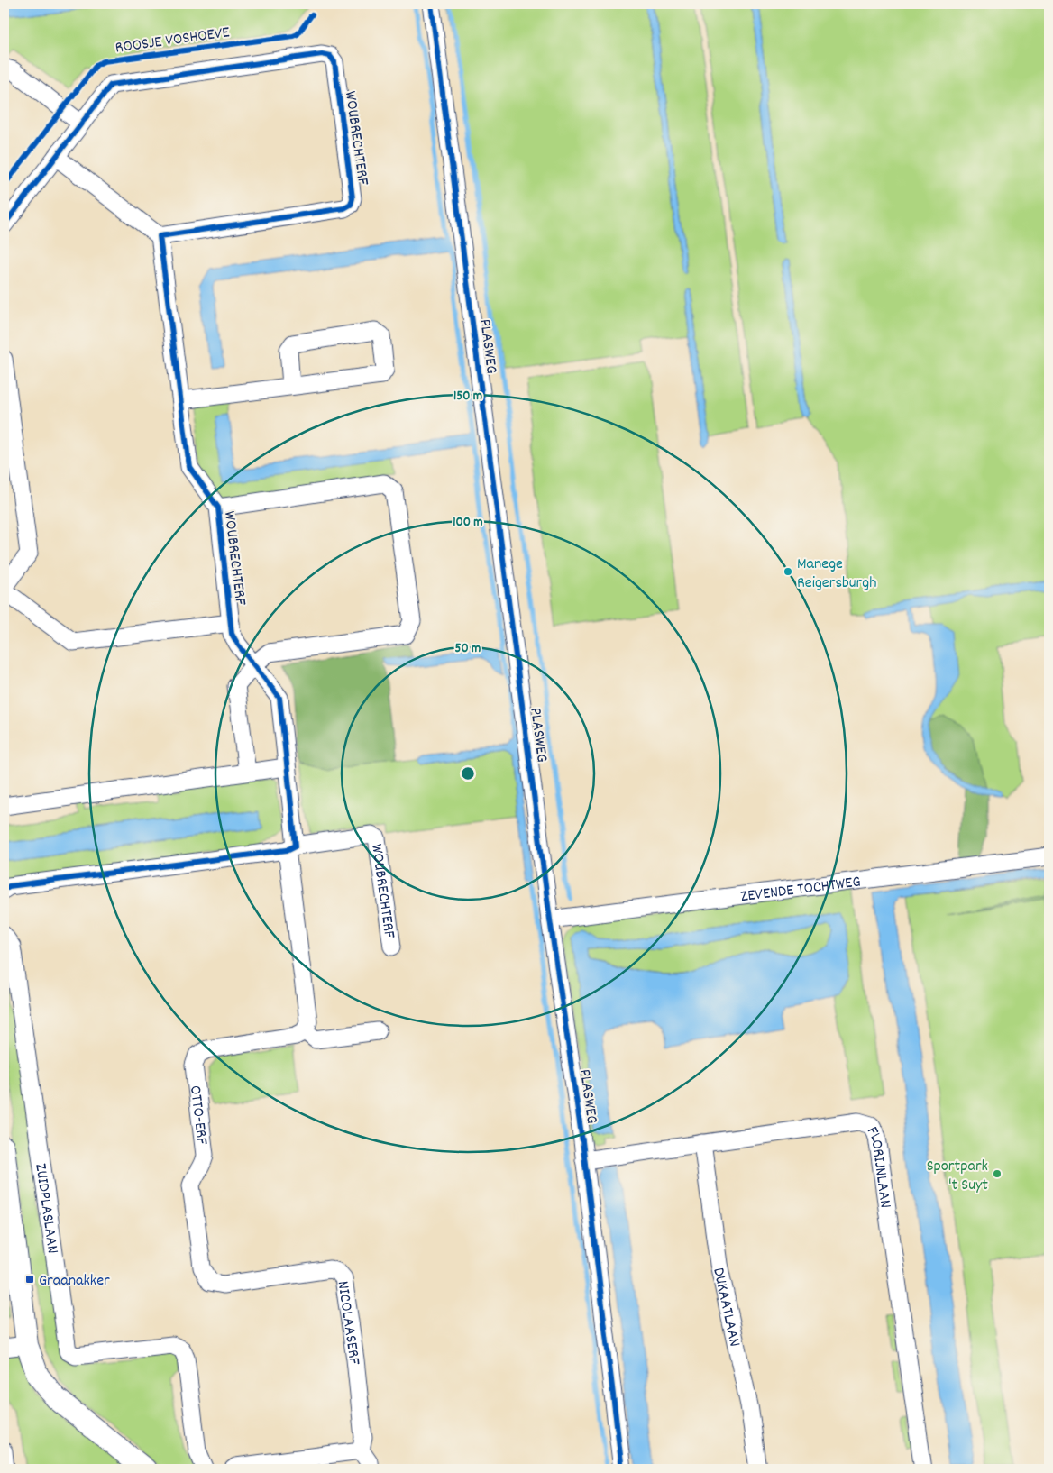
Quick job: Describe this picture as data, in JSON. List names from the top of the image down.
{
  "streets": {
    "street": [
      "WOUBRECHTERF",
      "PLASWEG",
      "ZEVENDE TOCHTWEG",
      "OTTO-ERF",
      "FLORIJNLAAN",
      "ZUIDPLASLAAN",
      "DUKAATLAAN",
      "NICOLAASERF"
    ],
    "cycle path": ["ROOSJE VOSHOEVE"]
  },
  "crossings": [
    ["PLASWEG", "ZEVENDE TOCHTWEG"],
    ["PLASWEG", "FLORIJNLAAN"],
    ["OTTO-ERF", "NICOLAASERF"],
    ["FLORIJNLAAN", "DUKAATLAAN"]
  ],
  "places": {
    "other": ["Manege Reigersburgh", "Sportpark 't Suyt"],
    "transit": ["Graanakker"]
  },
  "rings": ["150 m", "100 m", "50 m"]
}
